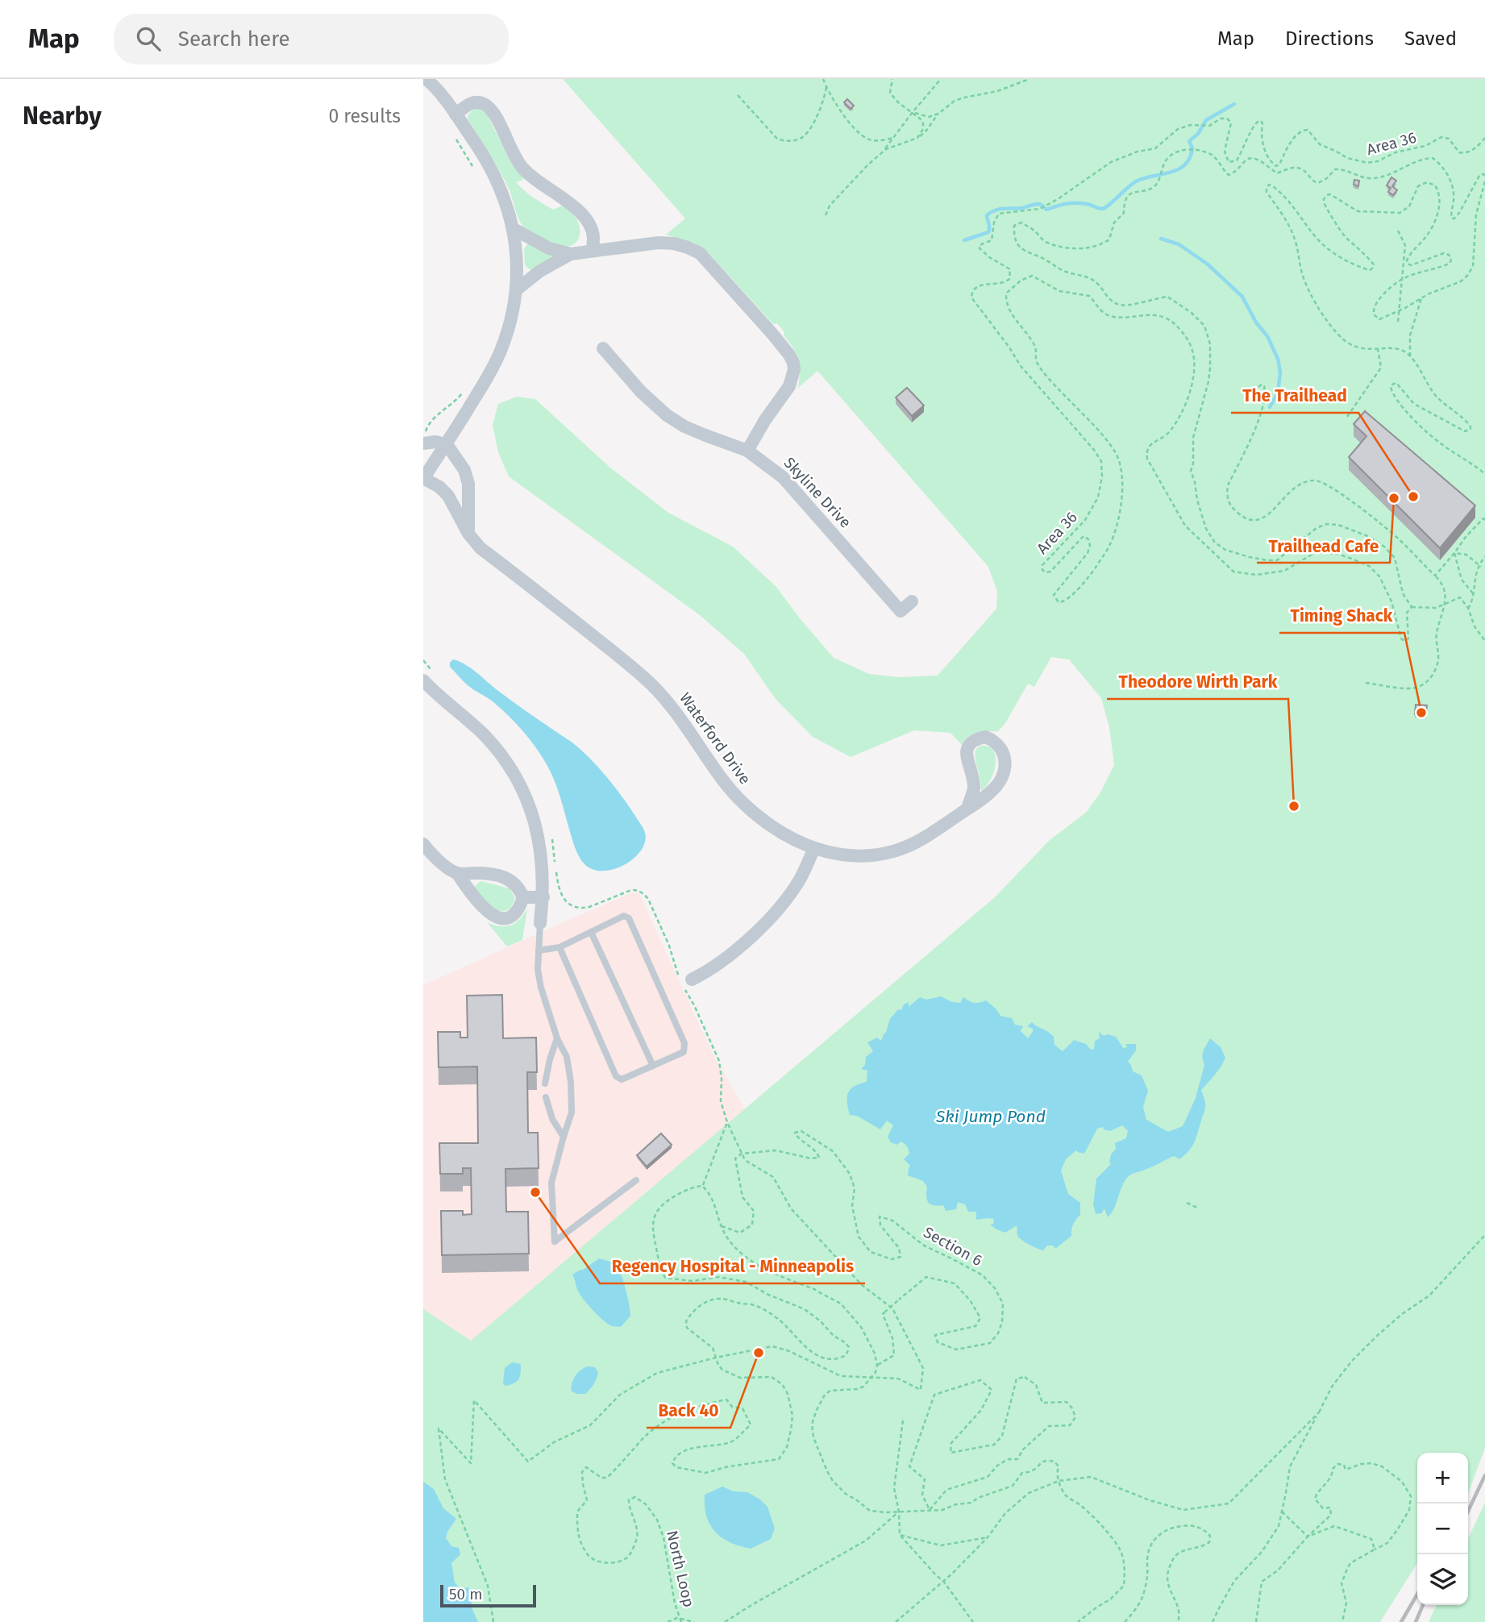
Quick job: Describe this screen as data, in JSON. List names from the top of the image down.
{
  "streets": {
    "street": ["Skyline Drive", "Waterford Drive"],
    "path": ["Area 36", "Section 6", "North Loop"]
  },
  "water": ["Ski Jump Pond"],
  "places": [
    "The Trailhead",
    "Trailhead Cafe",
    "Timing Shack",
    "Theodore Wirth Park",
    "Regency Hospital - Minneapolis",
    "Back 40"
  ],
  "scale_bar": "50 m",
  "page": {
    "header": "Map",
    "search": "Search here",
    "nav": ["Map", "Directions", "Saved"],
    "heading": ["Nearby", "0 results"],
    "map_buttons": ["+", "−"],
    "scale": "50 m"
  }
}
